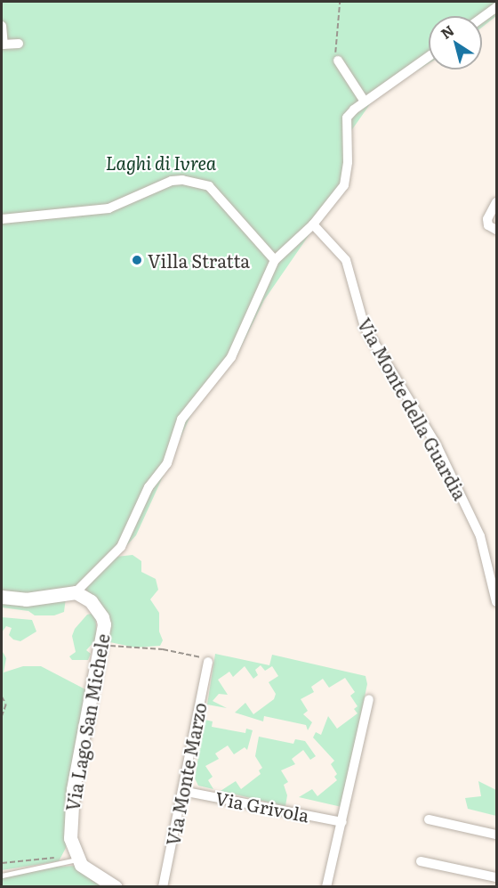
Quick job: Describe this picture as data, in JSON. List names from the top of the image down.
{
  "streets": {
    "main road": ["Via Lago San Michele"],
    "street": ["Via Monte della Guardia", "Via Monte Marzo", "Via Grivola"]
  },
  "crossings": [
    ["Via Monte Marzo", "Via Grivola"]
  ],
  "parks": ["Laghi di Ivrea"],
  "places": ["Villa Stratta"],
  "north": "top left"
}
